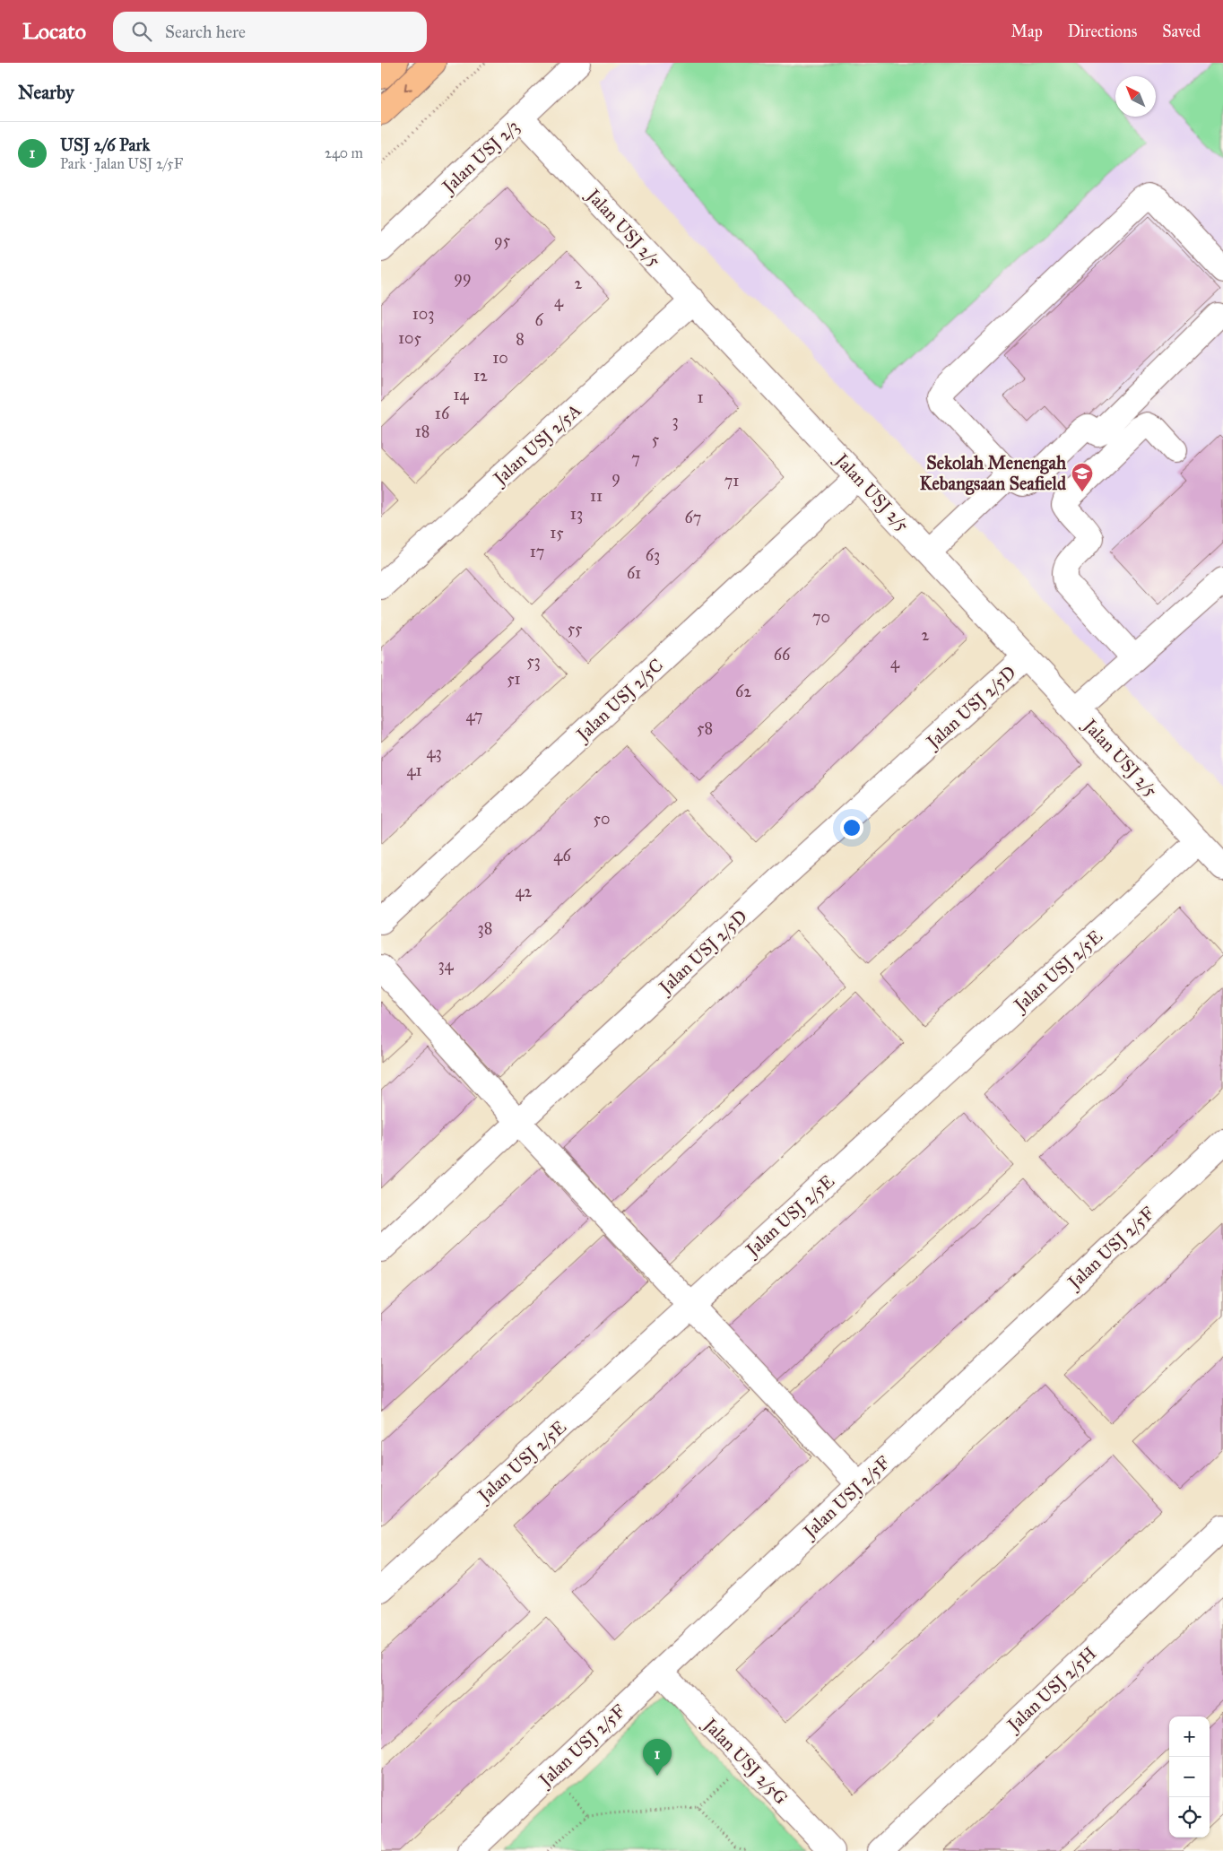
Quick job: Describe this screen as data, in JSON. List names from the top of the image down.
{
  "streets": {
    "street": [
      "Jalan USJ 2/3",
      "Jalan USJ 2/5",
      "Jalan USJ 2/5A",
      "Jalan USJ 2/5C",
      "Jalan USJ 2/5D",
      "Jalan USJ 2/5E",
      "Jalan USJ 2/5F",
      "Jalan USJ 2/5H",
      "Jalan USJ 2/5G"
    ]
  },
  "crossings": [
    ["Jalan USJ 2/3", "Jalan USJ 2/5"],
    ["Jalan USJ 2/5", "Jalan USJ 2/5A"],
    ["Jalan USJ 2/5", "Jalan USJ 2/5C"],
    ["Jalan USJ 2/5", "Jalan USJ 2/5D"],
    ["Jalan USJ 2/5", "Jalan USJ 2/5E"],
    ["Jalan USJ 2/5F", "Jalan USJ 2/5G"]
  ],
  "places": {
    "school or university": ["Sekolah Menengah Kebangsaan Seafield"]
  },
  "house_numbers": [
    "95",
    "99",
    "2",
    "4",
    "103",
    "6",
    "105",
    "8",
    "10",
    "12",
    "14",
    "1",
    "16",
    "3",
    "18",
    "5",
    "7",
    "9",
    "71",
    "11",
    "13",
    "67",
    "15",
    "17",
    "63",
    "61",
    "70",
    "55",
    "2",
    "66",
    "53",
    "4",
    "51",
    "62",
    "47",
    "58",
    "43",
    "41",
    "50",
    "46",
    "42",
    "38",
    "34"
  ],
  "north": "top left",
  "page": {
    "header": "Locato",
    "search": "Search here",
    "nav": ["Map", "Directions", "Saved"],
    "heading": "Nearby",
    "list": [
      {
        "mark": "1",
        "name": "USJ 2/6 Park",
        "note": "Park · Jalan USJ 2/5F",
        "value": "240 m"
      }
    ],
    "map_buttons": ["+", "−"],
    "pins": "1"
  }
}
